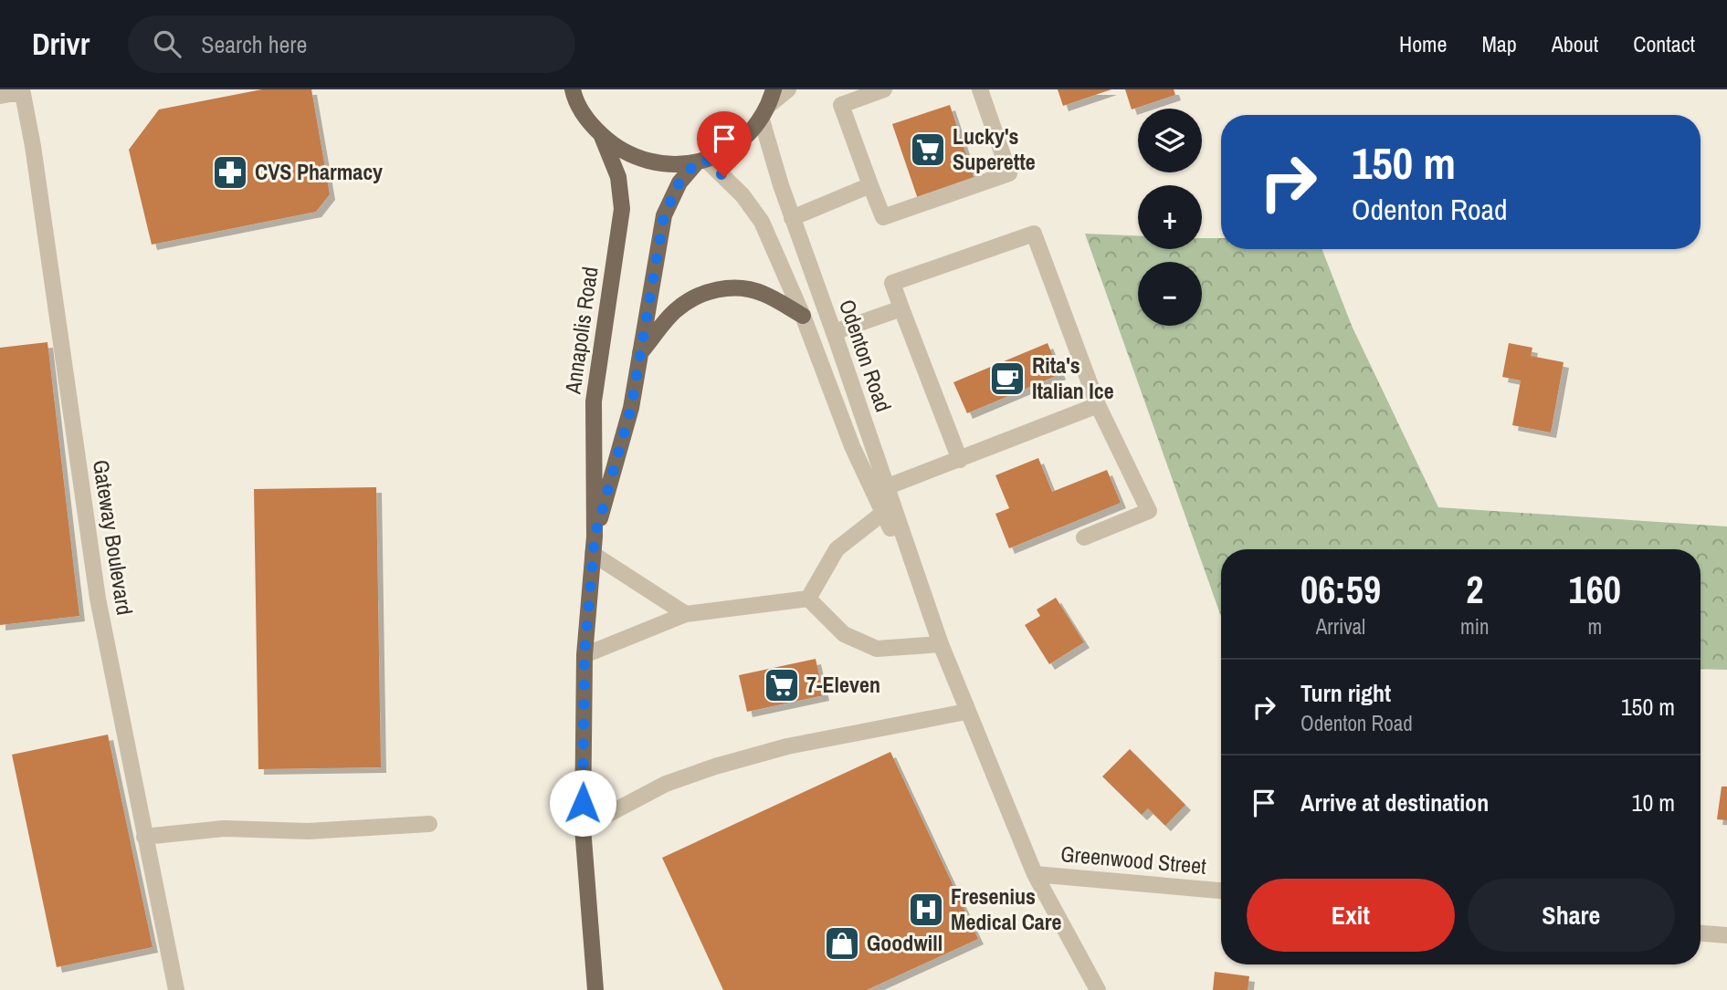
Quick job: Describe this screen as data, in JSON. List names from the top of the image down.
{
  "streets": {
    "main road": ["Annapolis Road"],
    "street": ["Odenton Road", "Gateway Boulevard", "Greenwood Street"]
  },
  "crossings": [
    ["Annapolis Road", "Odenton Road"],
    ["Odenton Road", "Greenwood Street"]
  ],
  "places": {
    "supermarket": ["Lucky's Superette", "7-Eleven"],
    "pharmacy": ["CVS Pharmacy"],
    "cafe": ["Rita's Italian Ice"],
    "hospital": ["Fresenius Medical Care"],
    "shop": ["Goodwill"]
  },
  "page": {
    "header": "Drivr",
    "search": "Search here",
    "nav": [
      "Home",
      "Map",
      "About",
      "Contact"
    ],
    "map_buttons": ["+", "−"],
    "turn": ["150 m", "Odenton Road"],
    "eta": [
      "06:59",
      "Arrival",
      "2",
      "min",
      "160",
      "m"
    ],
    "list": [
      {
        "name": "Turn right",
        "note": "Odenton Road",
        "value": "150 m"
      },
      {
        "name": "Arrive at destination",
        "value": "10 m"
      }
    ],
    "buttons": ["Exit", "Share"]
  }
}
